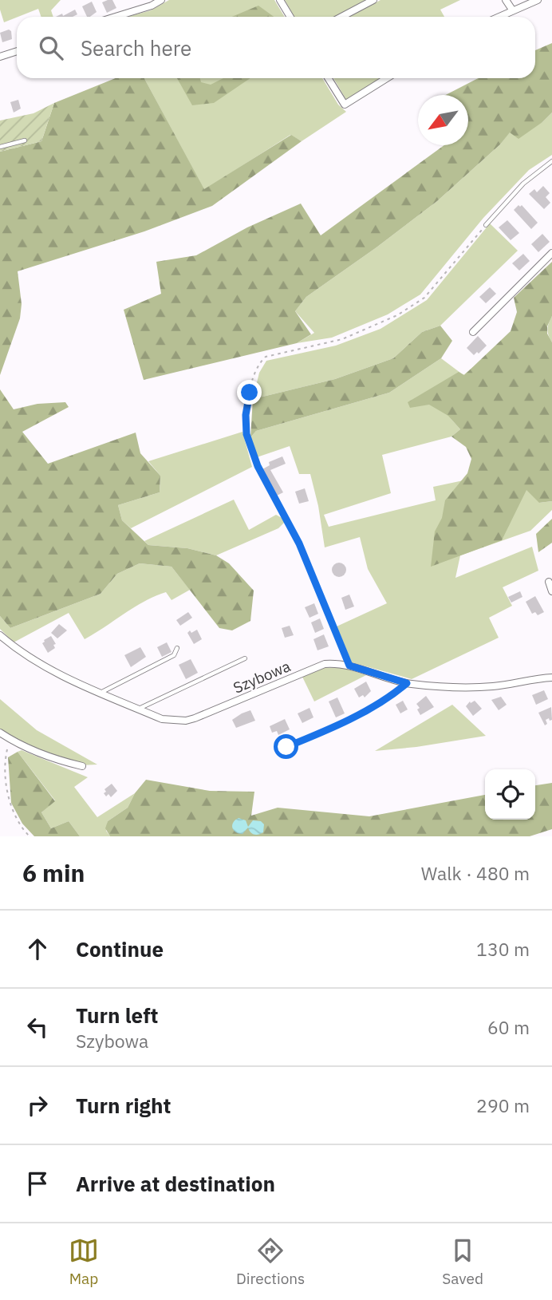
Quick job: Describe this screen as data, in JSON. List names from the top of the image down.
{
  "streets": {
    "street": ["Szybowa"]
  },
  "north": "bottom left",
  "page": {
    "search": "Search here",
    "heading": ["6 min", "Walk · 480 m"],
    "list": [
      ["Continue", "130 m"],
      ["Turn left", "Szybowa", "60 m"],
      ["Turn right", "290 m"],
      "Arrive at destination"
    ],
    "nav": ["Map", "Directions", "Saved"]
  }
}
